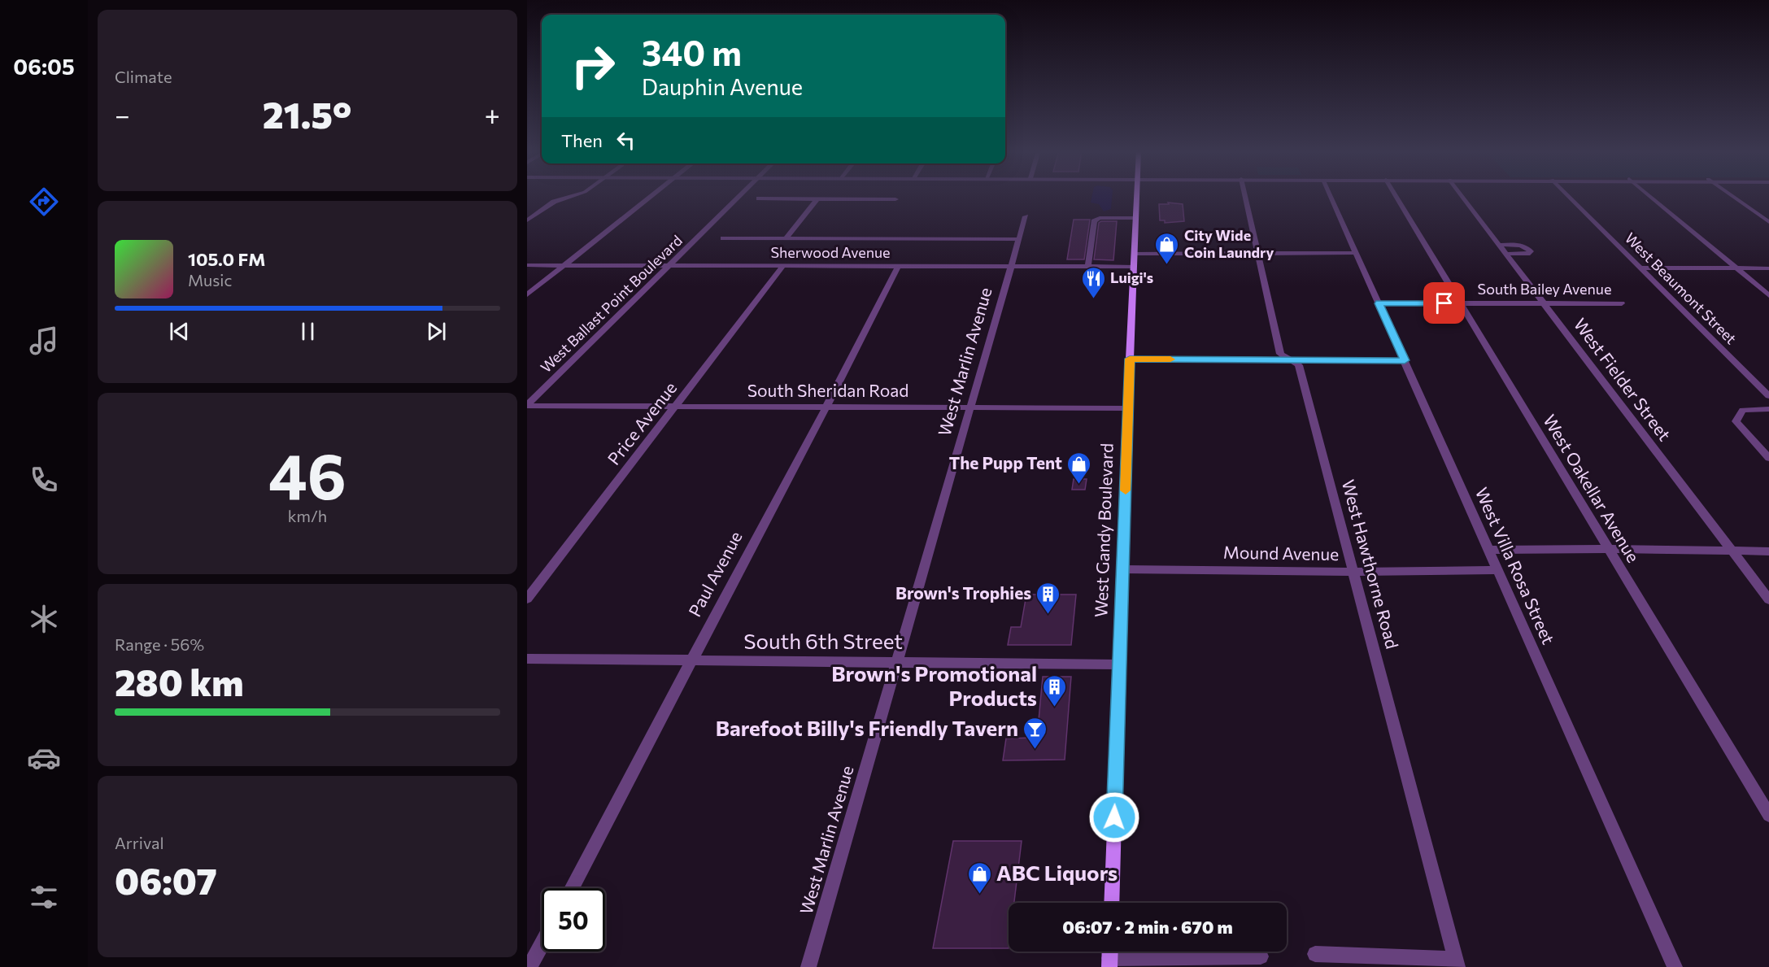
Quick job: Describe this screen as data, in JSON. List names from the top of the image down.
{
  "streets": {
    "main road": ["West Gandy Boulevard"],
    "street": [
      "Sherwood Avenue",
      "West Beaumont Street",
      "South Bailey Avenue",
      "West Ballast Point Boulevard",
      "West Marlin Avenue",
      "West Fielder Street",
      "South Sheridan Road",
      "Price Avenue",
      "West Oakellar Avenue",
      "Mound Avenue",
      "West Hawthorne Road",
      "West Villa Rosa Street",
      "Paul Avenue",
      "South 6th Street"
    ]
  },
  "crossings": [
    ["Sherwood Avenue", "West Ballast Point Boulevard"],
    ["Sherwood Avenue", "West Marlin Avenue"],
    ["Sherwood Avenue", "Price Avenue"],
    ["Sherwood Avenue", "West Gandy Boulevard"],
    ["Sherwood Avenue", "Paul Avenue"],
    ["South Bailey Avenue", "West Fielder Street"],
    ["South Bailey Avenue", "West Oakellar Avenue"],
    ["South Bailey Avenue", "West Villa Rosa Street"],
    ["West Ballast Point Boulevard", "South Sheridan Road"],
    ["West Marlin Avenue", "South Sheridan Road"],
    ["West Marlin Avenue", "South 6th Street"],
    ["South Sheridan Road", "Price Avenue"],
    ["South Sheridan Road", "West Gandy Boulevard"],
    ["South Sheridan Road", "Paul Avenue"],
    ["West Gandy Boulevard", "Mound Avenue"],
    ["West Gandy Boulevard", "South 6th Street"],
    ["Mound Avenue", "West Hawthorne Road"],
    ["Mound Avenue", "West Villa Rosa Street"],
    ["Paul Avenue", "South 6th Street"]
  ],
  "places": {
    "shop": ["City Wide Coin Laundry", "The Pupp Tent", "ABC Liquors"],
    "restaurant": ["Luigi's"],
    "building": ["Brown's Trophies", "Brown's Promotional Products"],
    "bar": ["Barefoot Billy's Friendly Tavern"]
  },
  "page": {
    "tabs": "06:05",
    "tile": [
      "Climate",
      ["46", "km/h"],
      ["Range · 56%", "280 km"],
      ["Arrival", "06:07"]
    ],
    "turn": ["340 m", "Dauphin Avenue"],
    "heat": ["−", "21.5°", "+"],
    "then": "Then",
    "song": ["105.0 FM", "Music"],
    "limit": "50",
    "trip": "06:07 · 2 min · 670 m"
  }
}
